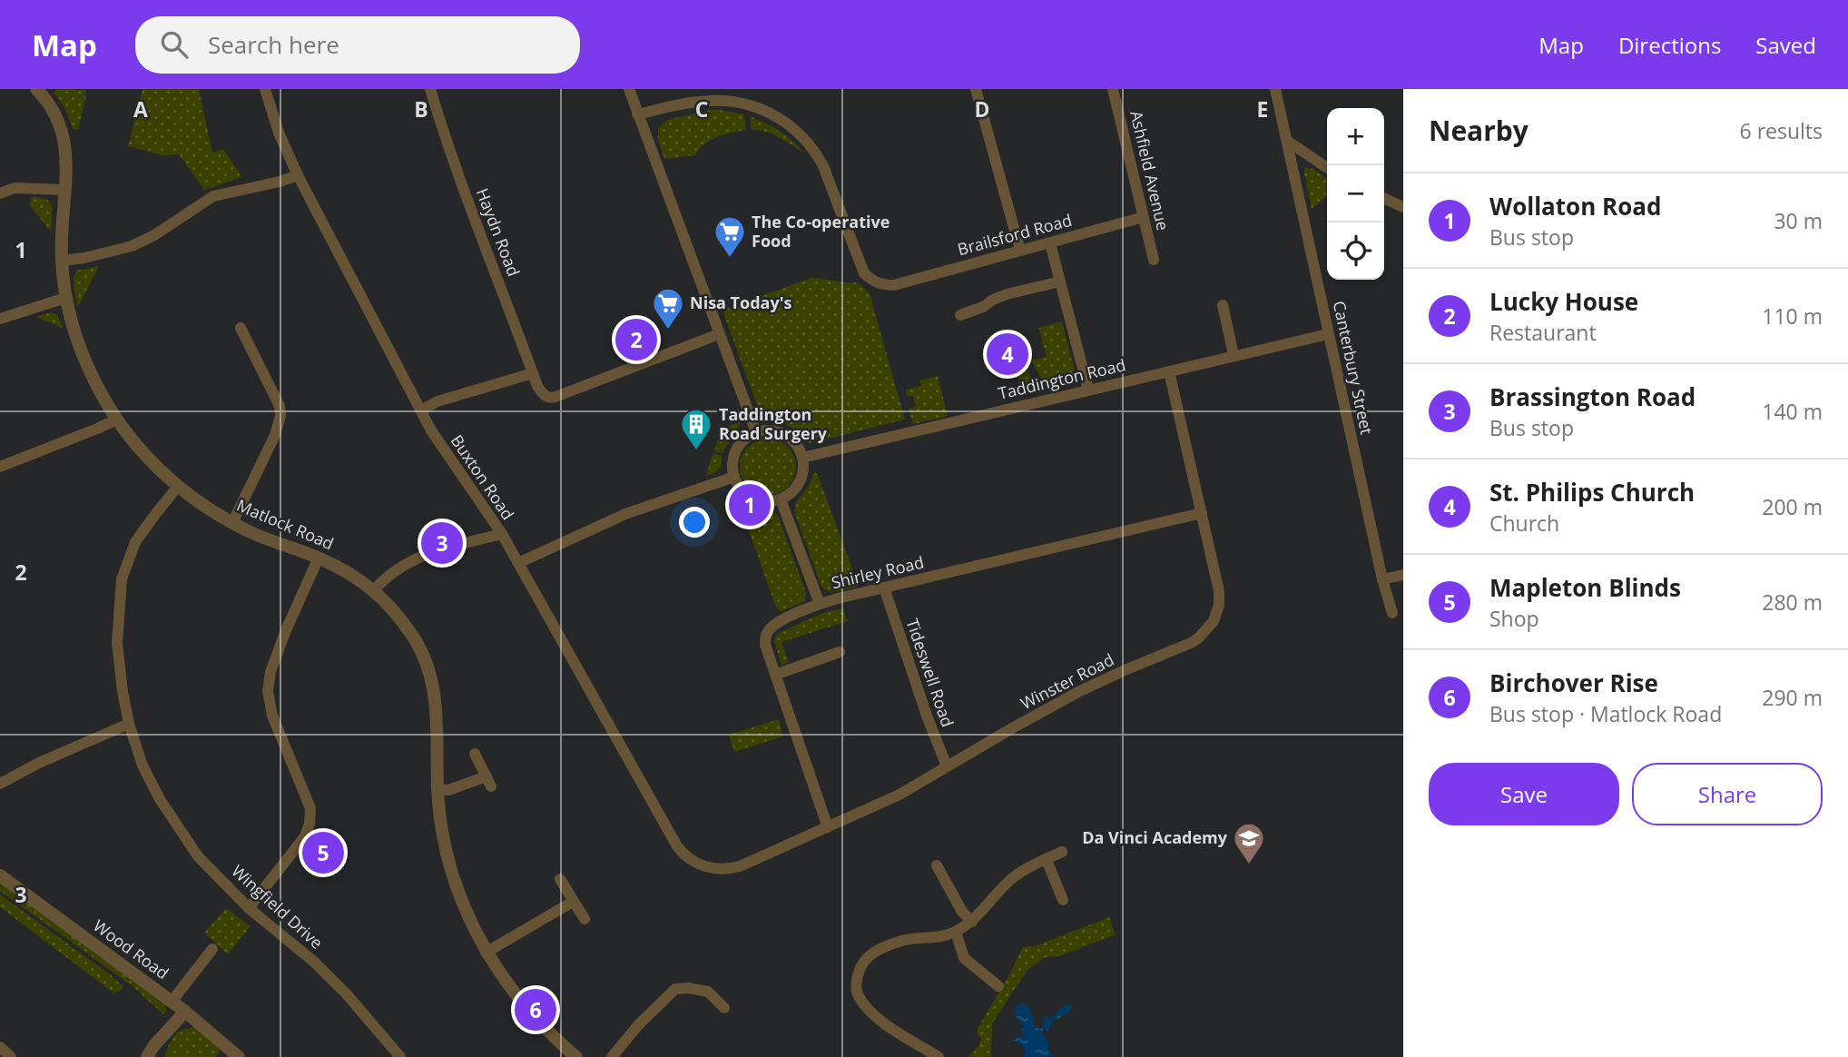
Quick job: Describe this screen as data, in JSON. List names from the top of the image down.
{
  "streets": {
    "street": [
      "Ashfield Avenue",
      "Haydn Road",
      "Brailsford Road",
      "Canterbury Street",
      "Taddington Road",
      "Buxton Road",
      "Matlock Road",
      "Shirley Road",
      "Tideswell Road",
      "Winster Road",
      "Wingfield Drive",
      "Wood Road"
    ]
  },
  "crossings": [
    ["Ashfield Avenue", "Brailsford Road"],
    ["Canterbury Street", "Taddington Road"],
    ["Taddington Road", "Winster Road"],
    ["Buxton Road", "Winster Road"],
    ["Matlock Road", "Wingfield Drive"],
    ["Shirley Road", "Tideswell Road"],
    ["Shirley Road", "Winster Road"],
    ["Tideswell Road", "Winster Road"]
  ],
  "places": {
    "supermarket": ["The Co-operative Food", "Nisa Today's"],
    "building": ["Taddington Road Surgery"],
    "school or university": ["Da Vinci Academy"]
  },
  "page": {
    "header": "Map",
    "search": "Search here",
    "nav": ["Map", "Directions", "Saved"],
    "heading": ["Nearby", "6 results"],
    "map_buttons": ["+", "−"],
    "list": [
      {
        "mark": "1",
        "name": "Wollaton Road",
        "note": "Bus stop",
        "value": "30 m"
      },
      {
        "mark": "2",
        "name": "Lucky House",
        "note": "Restaurant",
        "value": "110 m"
      },
      {
        "mark": "3",
        "name": "Brassington Road",
        "note": "Bus stop",
        "value": "140 m"
      },
      {
        "mark": "4",
        "name": "St. Philips Church",
        "note": "Church",
        "value": "200 m"
      },
      {
        "mark": "5",
        "name": "Mapleton Blinds",
        "note": "Shop",
        "value": "280 m"
      },
      {
        "mark": "6",
        "name": "Birchover Rise",
        "note": "Bus stop · Matlock Road",
        "value": "290 m"
      }
    ],
    "pins": [
      "2",
      "4",
      "1",
      "3",
      "5",
      "6"
    ],
    "buttons": ["Save", "Share"]
  },
  "grid": {
    "columns": [
      "A",
      "B",
      "C",
      "D",
      "E"
    ],
    "rows": ["1", "2", "3"]
  }
}
